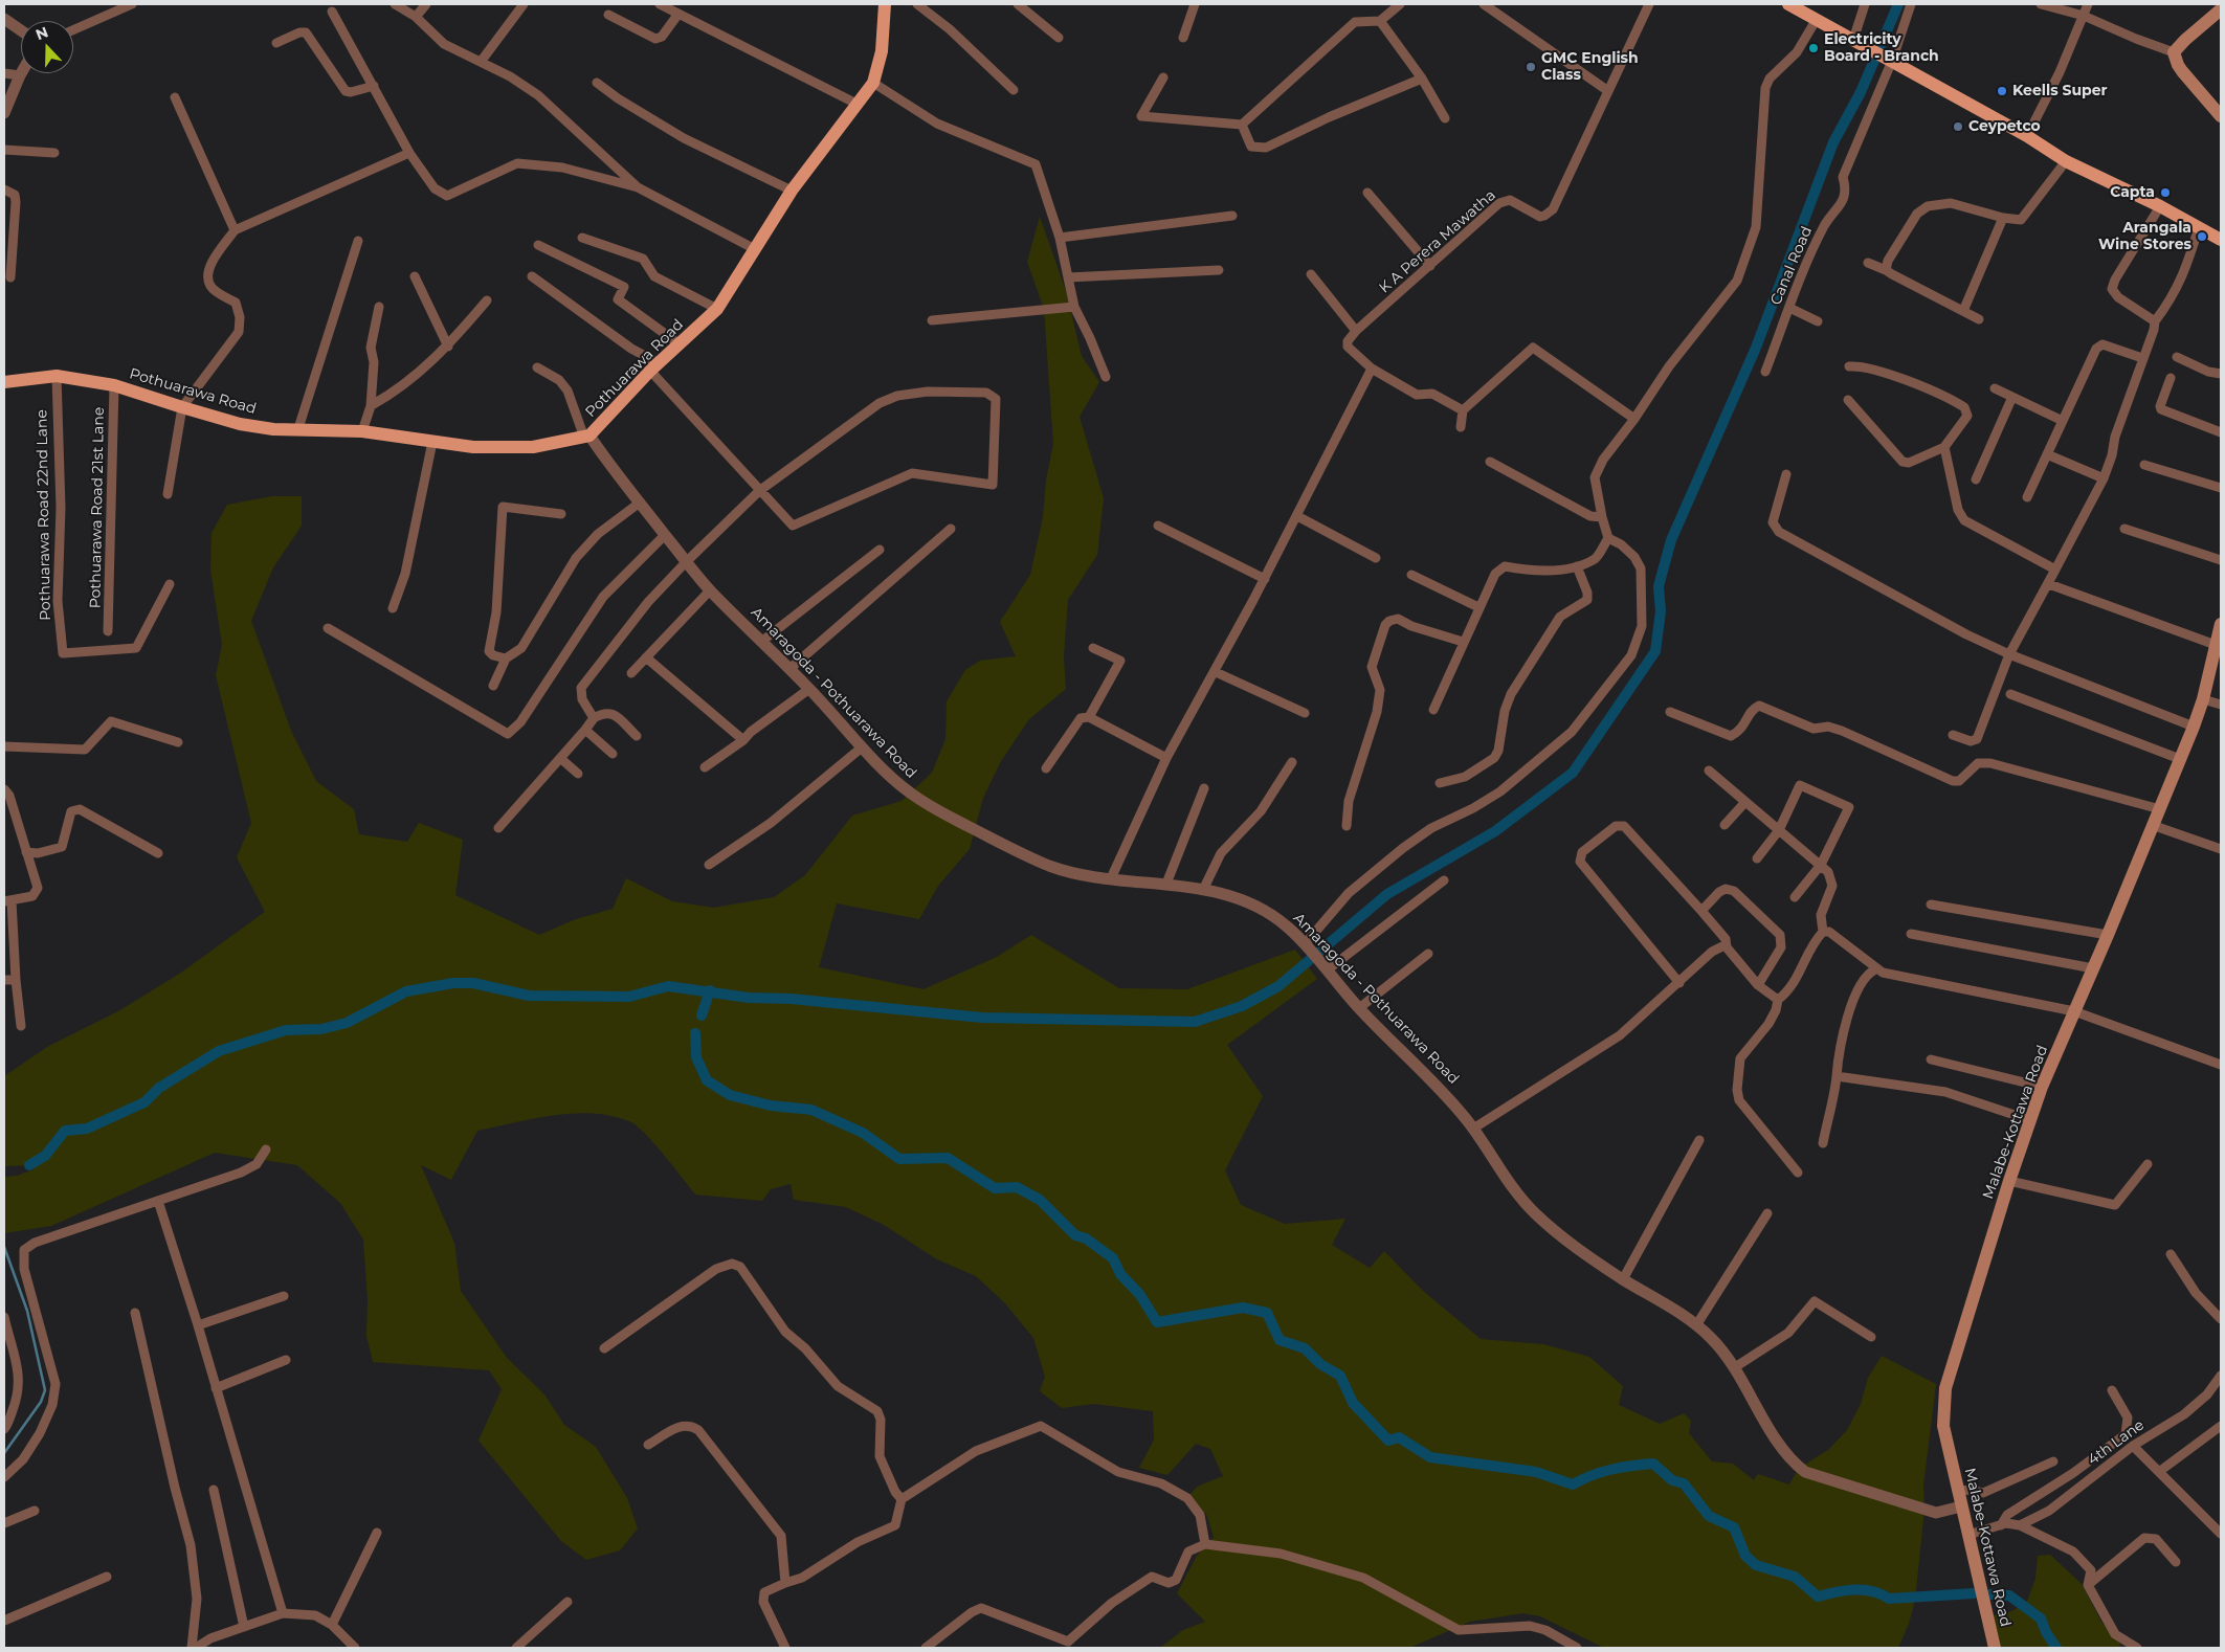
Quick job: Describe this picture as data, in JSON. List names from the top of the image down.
{
  "streets": {
    "main road": ["Pothuarawa Road", "Malabe-Kottawa Road"],
    "street": [
      "K A Perera Mawatha",
      "Canal Road",
      "Pothuarawa Road 21st Lane",
      "Pothuarawa Road 22nd Lane",
      "Amaragoda - Pothuarawa Road",
      "4th Lane"
    ]
  },
  "crossings": [
    ["Pothuarawa Road", "Pothuarawa Road 21st Lane"],
    ["Pothuarawa Road", "Pothuarawa Road 22nd Lane"],
    ["Pothuarawa Road", "Amaragoda - Pothuarawa Road"],
    ["Amaragoda - Pothuarawa Road", "Malabe-Kottawa Road"]
  ],
  "places": [
    "Electricity Board - Branch",
    "GMC English Class",
    "Keells Super",
    "Ceypetco",
    "Capta",
    "Arangala Wine Stores"
  ],
  "north": "top"
}
